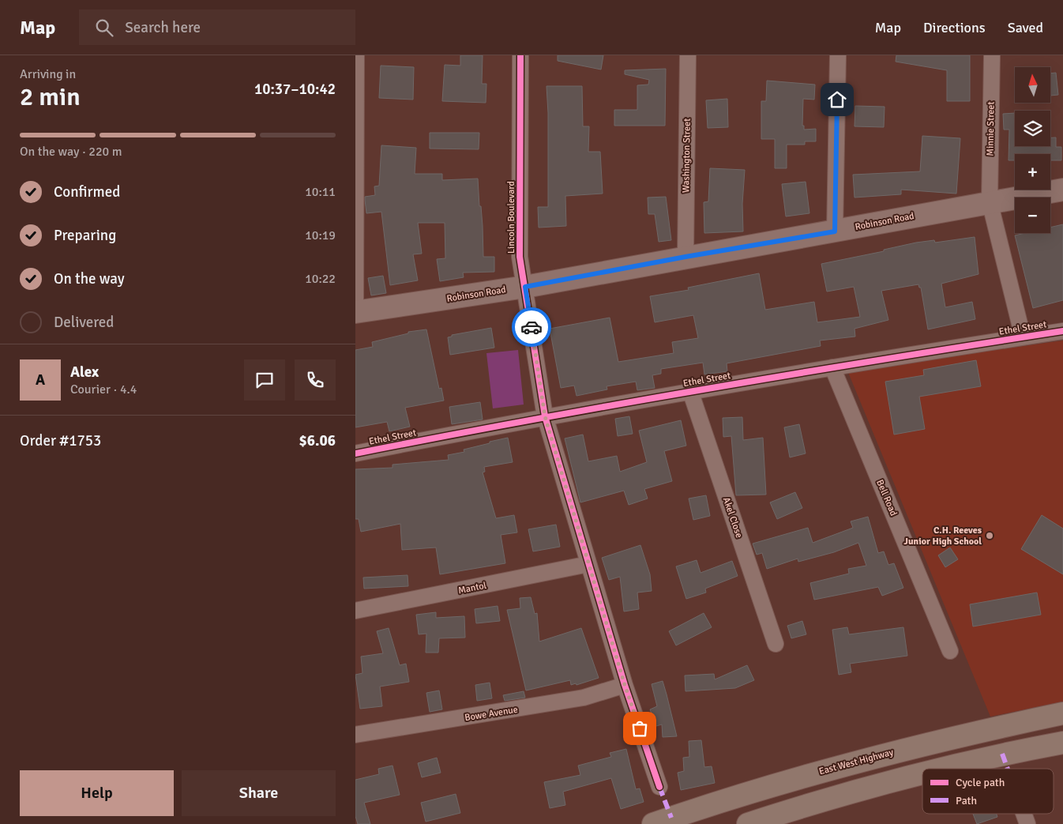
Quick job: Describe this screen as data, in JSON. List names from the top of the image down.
{
  "streets": {
    "highway": ["East West Highway"],
    "main road": ["Robinson Road"],
    "street": [
      "Minnie Street",
      "Washington Street",
      "Lincoln Boulevard",
      "Ethel Street",
      "Bell Road",
      "Akel Close",
      "Mantol",
      "Bowe Avenue"
    ]
  },
  "crossings": [
    ["Minnie Street", "Robinson Road"],
    ["Minnie Street", "Ethel Street"],
    ["Washington Street", "Robinson Road"],
    ["Lincoln Boulevard", "Robinson Road"],
    ["Lincoln Boulevard", "Ethel Street"],
    ["Lincoln Boulevard", "Mantol"],
    ["Lincoln Boulevard", "Bowe Avenue"],
    ["Ethel Street", "Bell Road"],
    ["Ethel Street", "Akel Close"]
  ],
  "places": ["C.H. Reeves Junior High School"],
  "legend": ["Cycle path", "Path"],
  "north": "top",
  "page": {
    "header": "Map",
    "search": "Search here",
    "nav": ["Map", "Directions", "Saved"],
    "heading": ["2 min", "Arriving in", "10:37–10:42"],
    "panel": [
      "Alex",
      "Courier · 4.4",
      "Order #1753",
      "$6.06"
    ],
    "map_buttons": ["+", "−"],
    "bar": "On the way · 220 m",
    "list": [
      ["Confirmed", "10:11"],
      ["Preparing", "10:19"],
      ["On the way", "10:22"],
      "Delivered"
    ],
    "round": "A",
    "buttons": ["Help", "Share"]
  }
}
